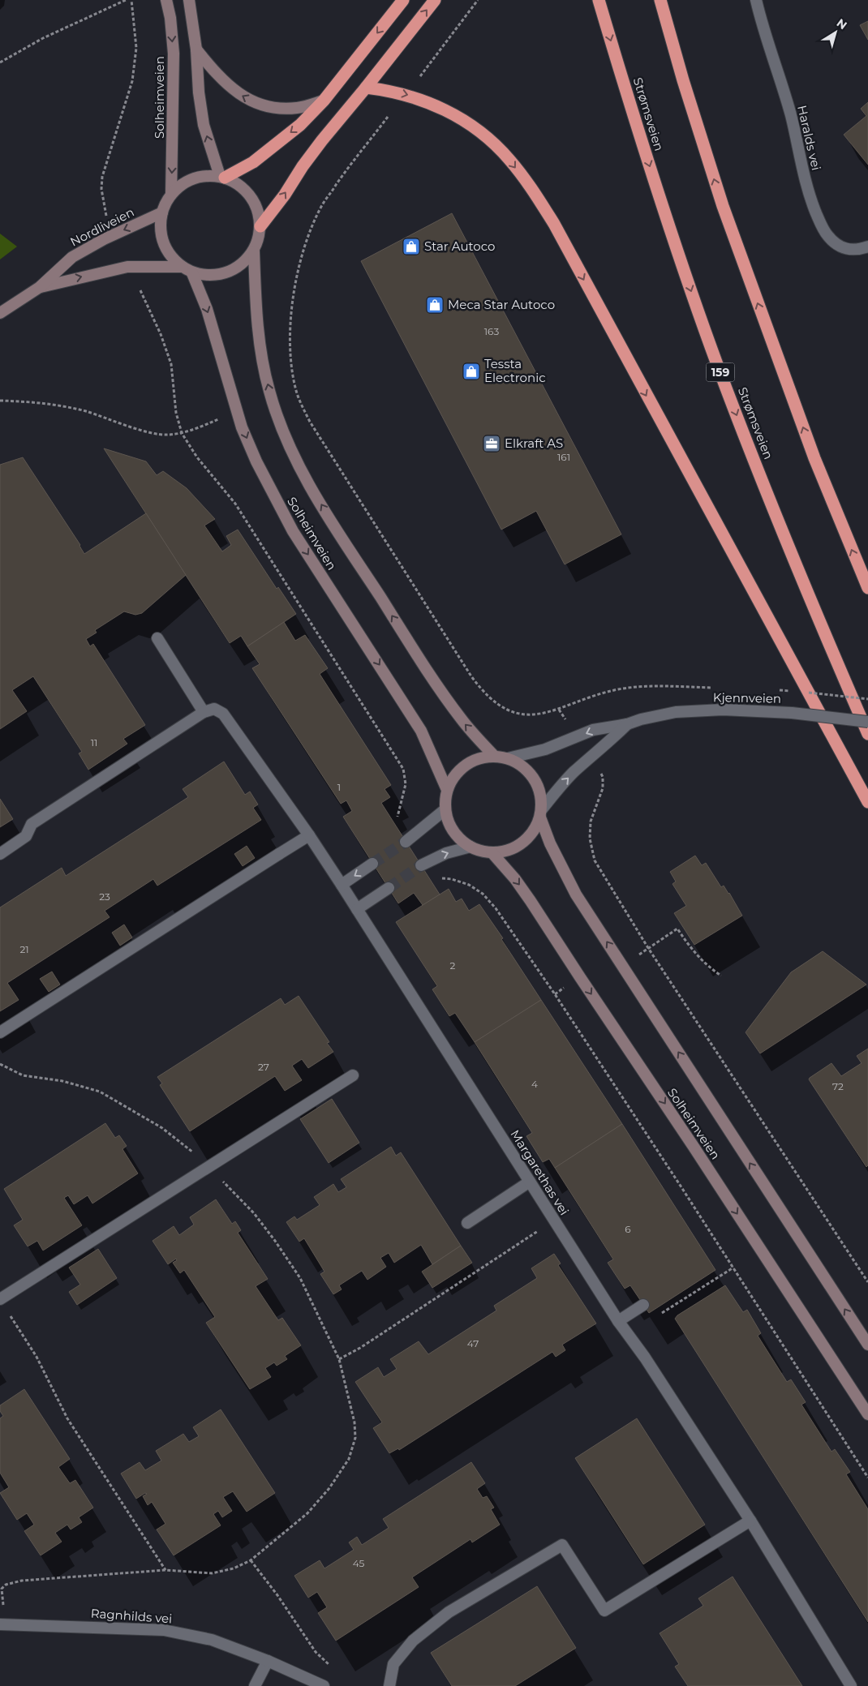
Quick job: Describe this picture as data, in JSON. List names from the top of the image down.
{
  "streets": {
    "highway": ["Strømsveien", "159"],
    "main road": ["Solheimveien", "Nordliveien"],
    "street": [
      "Haralds vei",
      "Kjennveien",
      "Margarethas vei",
      "Ragnhilds vei"
    ]
  },
  "crossings": [
    ["Solheimveien", "Nordliveien"],
    ["Solheimveien", "Kjennveien"]
  ],
  "places": {
    "shop": ["Star Autoco", "Meca Star Autoco", "Tessta Electronic"],
    "office": ["Elkraft AS"]
  },
  "house_numbers": [
    "163",
    "161",
    "11",
    "1",
    "23",
    "21",
    "2",
    "27",
    "4",
    "72",
    "6",
    "47",
    "45"
  ],
  "north": "top right"
}
